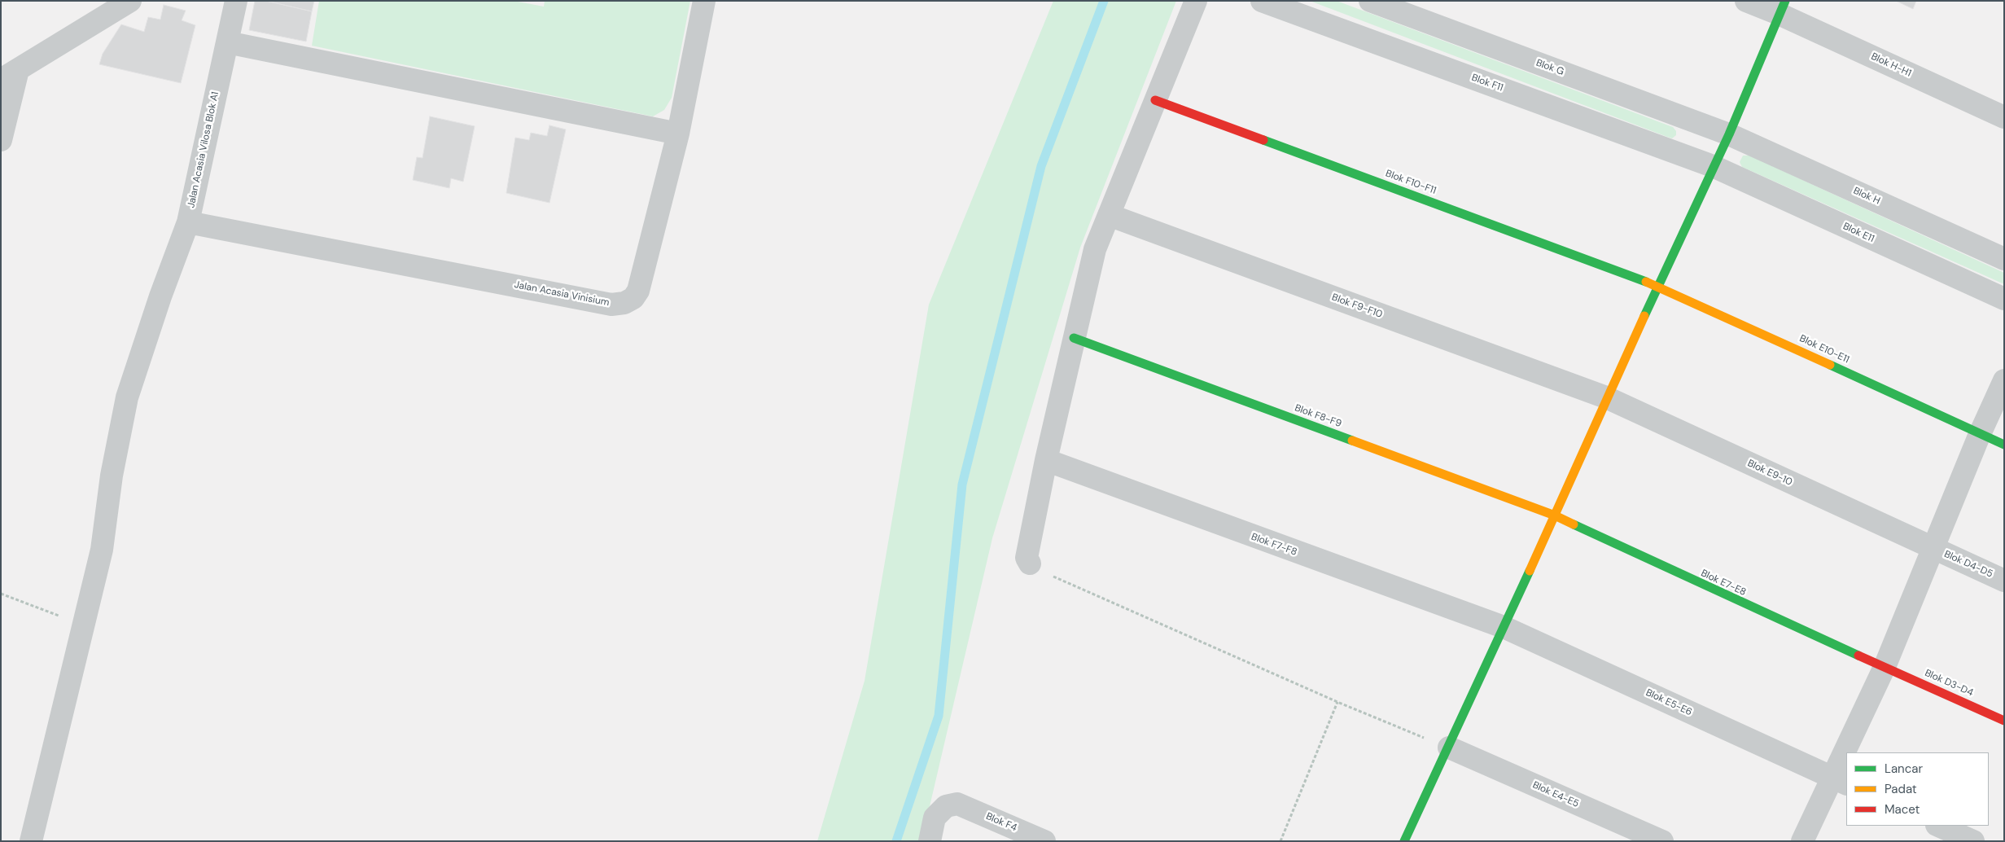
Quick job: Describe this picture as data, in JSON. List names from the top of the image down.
{
  "streets": {
    "street": [
      "Blok H-H1",
      "Blok G",
      "Blok F11",
      "Jalan Acasia Vilosa Blok A1",
      "Blok F10-F11",
      "Blok H",
      "Blok E11",
      "Jalan Acasia Vinisium",
      "Blok F9-F10",
      "Blok E10-E11",
      "Blok F8-F9",
      "Blok E9-10",
      "Blok F7-F8",
      "Blok D4-D5",
      "Blok E7-E8",
      "Blok D3-D4",
      "Blok E5-E6",
      "Blok E4-E5",
      "Blok F4"
    ]
  },
  "crossings": [
    ["Blok G", "Blok H"],
    ["Blok F11", "Blok E11"],
    ["Jalan Acasia Vilosa Blok A1", "Jalan Acasia Vinisium"],
    ["Blok F10-F11", "Blok E10-E11"],
    ["Blok F9-F10", "Blok E9-10"],
    ["Blok F8-F9", "Blok E7-E8"],
    ["Blok E9-10", "Blok D4-D5"],
    ["Blok F7-F8", "Blok E5-E6"],
    ["Blok E7-E8", "Blok D3-D4"]
  ],
  "legend": ["Lancar", "Padat", "Macet"]
}
